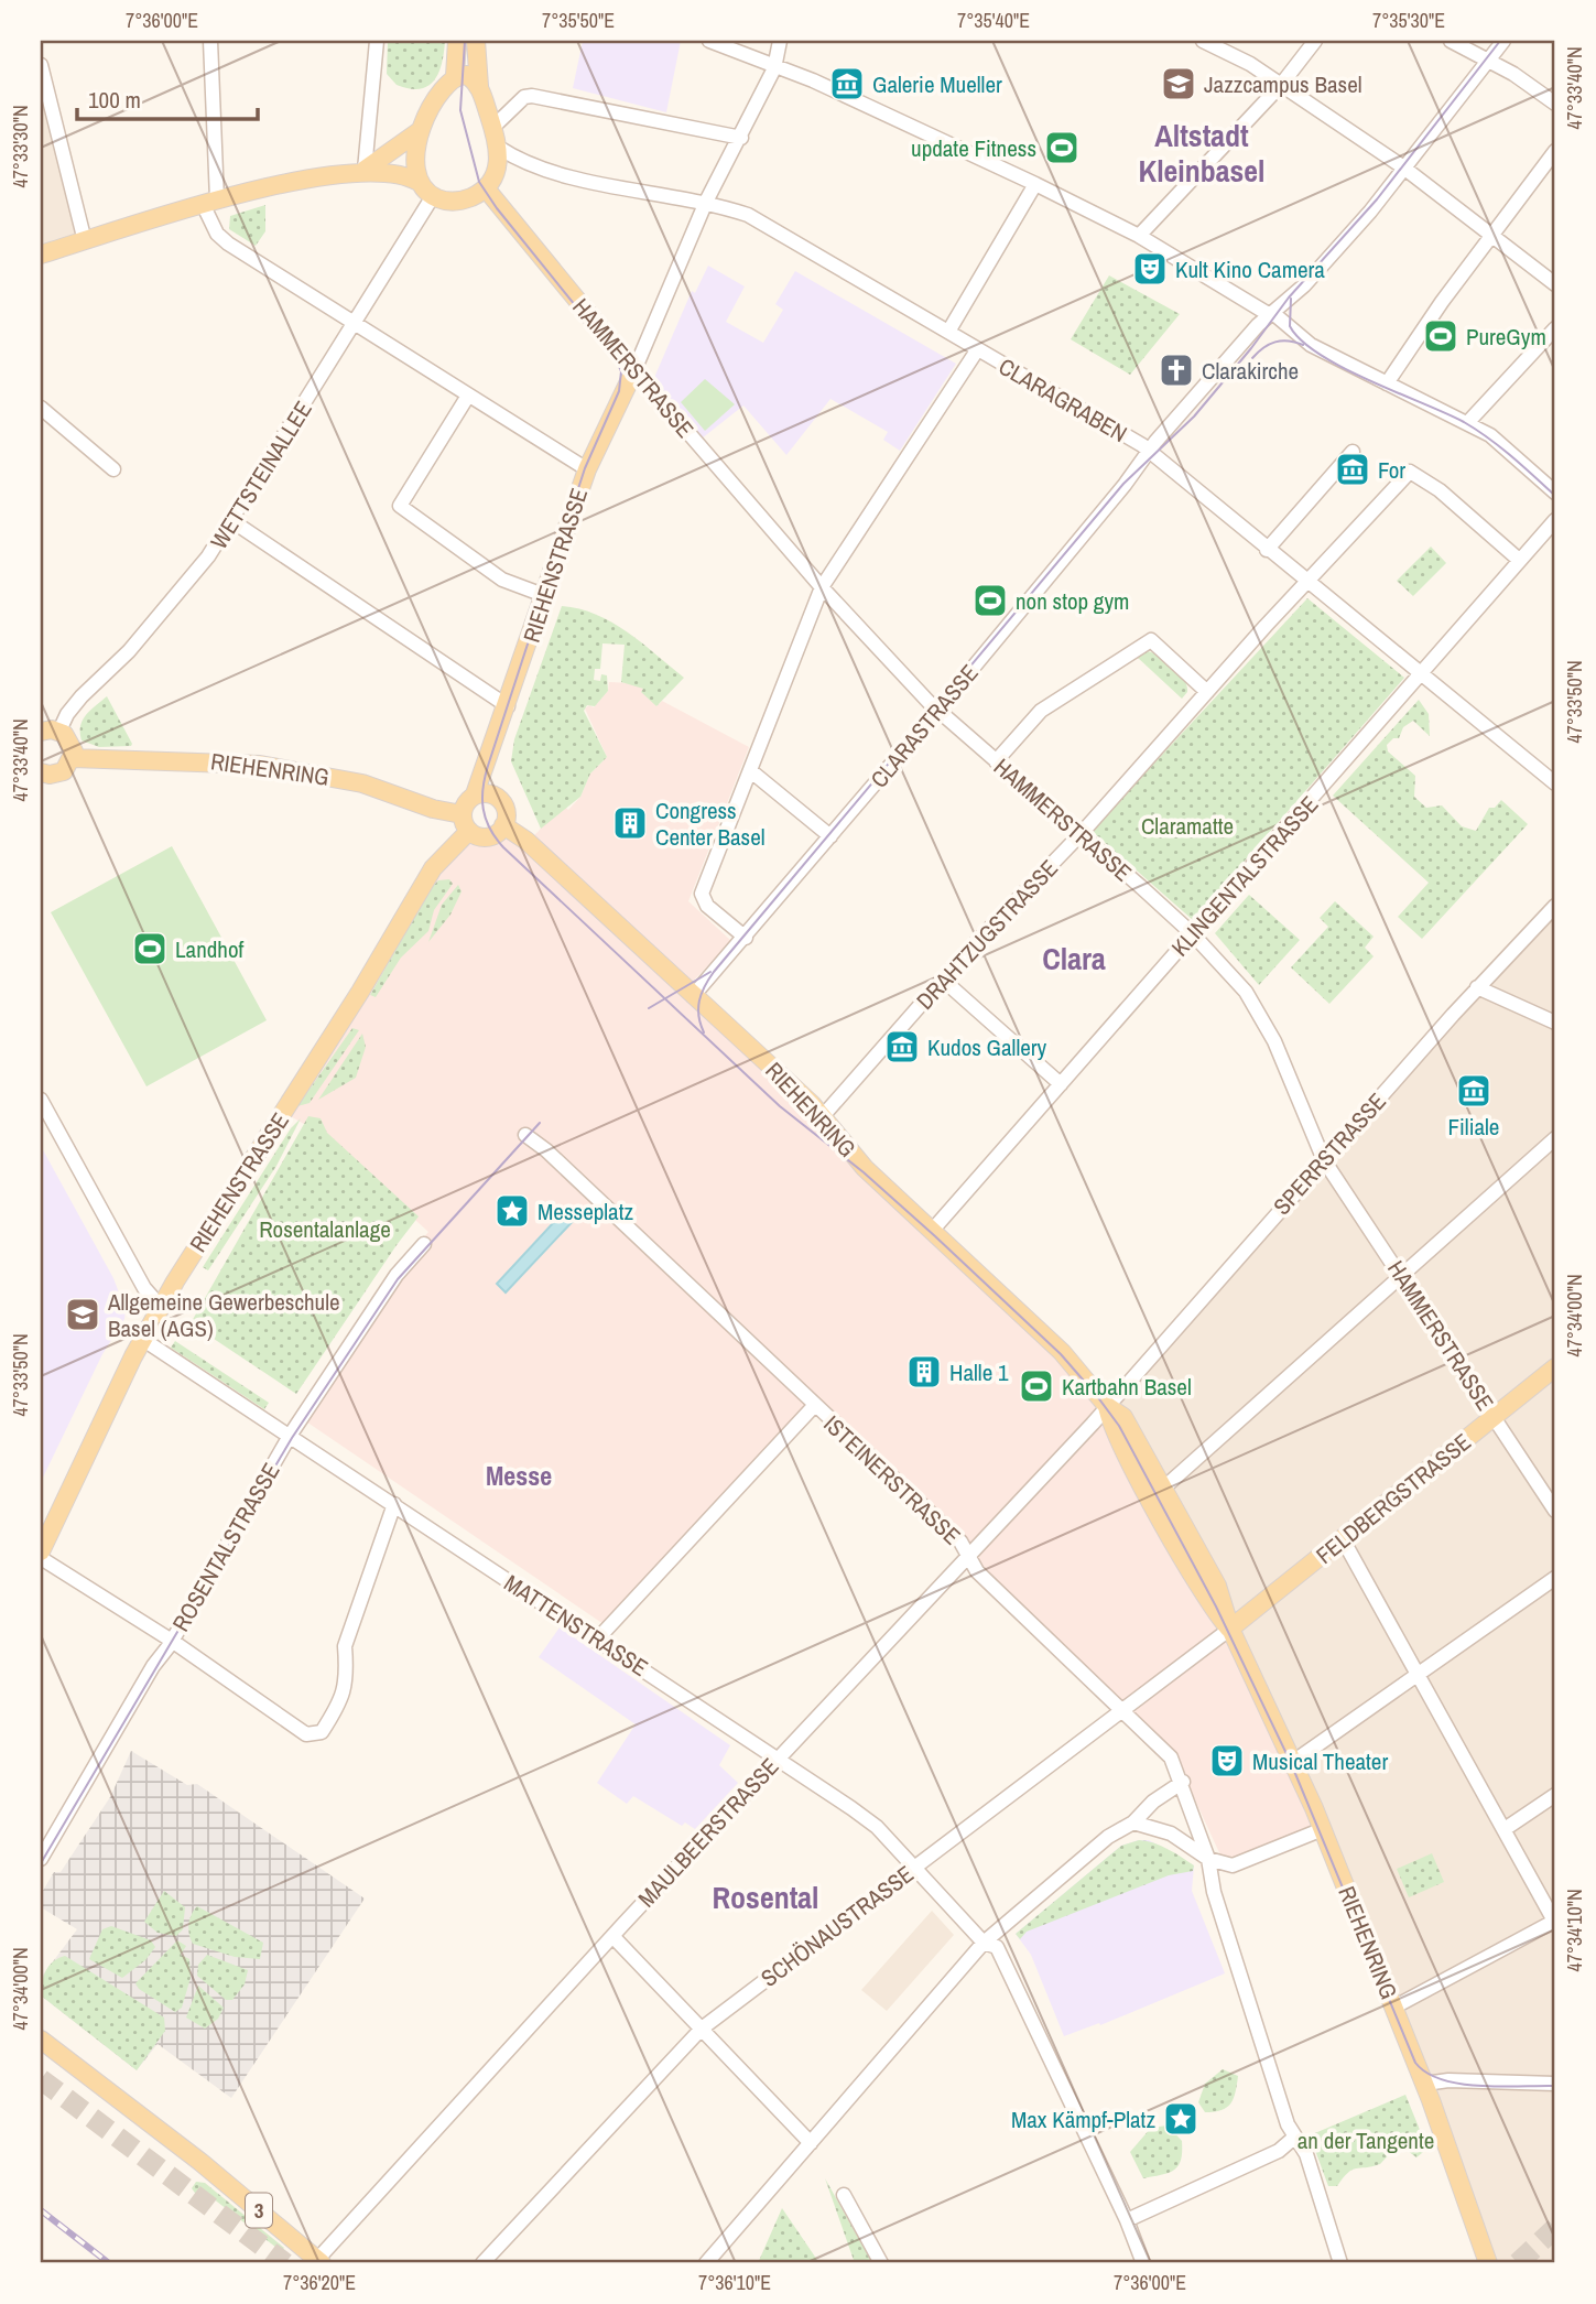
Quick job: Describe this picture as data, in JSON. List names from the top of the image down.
{
  "streets": {
    "main road": [
      "HAMMERSTRASSE",
      "RIEHENSTRASSE",
      "RIEHENRING",
      "FELDBERGSTRASSE",
      "3"
    ],
    "street": [
      "CLARAGRABEN",
      "WETTSTEINALLEE",
      "CLARASTRASSE",
      "KLINGENTALSTRASSE",
      "DRAHTZUGSTRASSE",
      "SPERRSTRASSE",
      "ISTEINERSTRASSE",
      "ROSENTALSTRASSE",
      "MATTENSTRASSE",
      "MAULBEERSTRASSE",
      "SCHÖNAUSTRASSE"
    ]
  },
  "crossings": [
    ["HAMMERSTRASSE", "CLARAGRABEN"],
    ["HAMMERSTRASSE", "WETTSTEINALLEE"],
    ["HAMMERSTRASSE", "RIEHENSTRASSE"],
    ["HAMMERSTRASSE", "CLARASTRASSE"],
    ["HAMMERSTRASSE", "KLINGENTALSTRASSE"],
    ["HAMMERSTRASSE", "DRAHTZUGSTRASSE"],
    ["HAMMERSTRASSE", "SPERRSTRASSE"],
    ["HAMMERSTRASSE", "FELDBERGSTRASSE"],
    ["CLARAGRABEN", "WETTSTEINALLEE"],
    ["CLARAGRABEN", "CLARASTRASSE"],
    ["CLARAGRABEN", "KLINGENTALSTRASSE"],
    ["CLARAGRABEN", "DRAHTZUGSTRASSE"],
    ["RIEHENSTRASSE", "RIEHENRING"],
    ["RIEHENSTRASSE", "MATTENSTRASSE"],
    ["CLARASTRASSE", "RIEHENRING"],
    ["RIEHENRING", "KLINGENTALSTRASSE"],
    ["RIEHENRING", "DRAHTZUGSTRASSE"],
    ["RIEHENRING", "SPERRSTRASSE"],
    ["RIEHENRING", "FELDBERGSTRASSE"],
    ["RIEHENRING", "MAULBEERSTRASSE"],
    ["RIEHENRING", "SCHÖNAUSTRASSE"],
    ["KLINGENTALSTRASSE", "DRAHTZUGSTRASSE"],
    ["SPERRSTRASSE", "MAULBEERSTRASSE"],
    ["ISTEINERSTRASSE", "MAULBEERSTRASSE"],
    ["ISTEINERSTRASSE", "SCHÖNAUSTRASSE"],
    ["FELDBERGSTRASSE", "SCHÖNAUSTRASSE"],
    ["ROSENTALSTRASSE", "MATTENSTRASSE"],
    ["MATTENSTRASSE", "MAULBEERSTRASSE"],
    ["MATTENSTRASSE", "SCHÖNAUSTRASSE"],
    ["MAULBEERSTRASSE", "3"]
  ],
  "districts": [
    "Altstadt Kleinbasel",
    "Clara",
    "Messe",
    "Rosental"
  ],
  "parks": ["Claramatte", "Rosentalanlage", "an der Tangente"],
  "places": {
    "museum": [
      "Galerie Mueller",
      "For",
      "Kudos Gallery",
      "Filiale"
    ],
    "school or university": ["Jazzcampus Basel", "Allgemeine Gewerbeschule Basel (AGS)"],
    "sports": [
      "update Fitness",
      "PureGym",
      "non stop gym",
      "Landhof",
      "Kartbahn Basel"
    ],
    "theatre": ["Kult Kino Camera", "Musical Theater"],
    "church": ["Clarakirche"],
    "building": ["Congress Center Basel", "Halle 1"],
    "place": ["Messeplatz", "Max Kämpf-Platz"]
  },
  "scale_bar": "100 m",
  "coordinates": [
    "7°36'00\"E",
    "7°35'50\"E",
    "7°35'40\"E",
    "7°35'30\"E",
    "47°33'40\"N",
    "47°33'30\"N",
    "47°33'50\"N",
    "47°34'00\"N",
    "47°34'10\"N",
    "7°36'20\"E",
    "7°36'10\"E"
  ]
}
